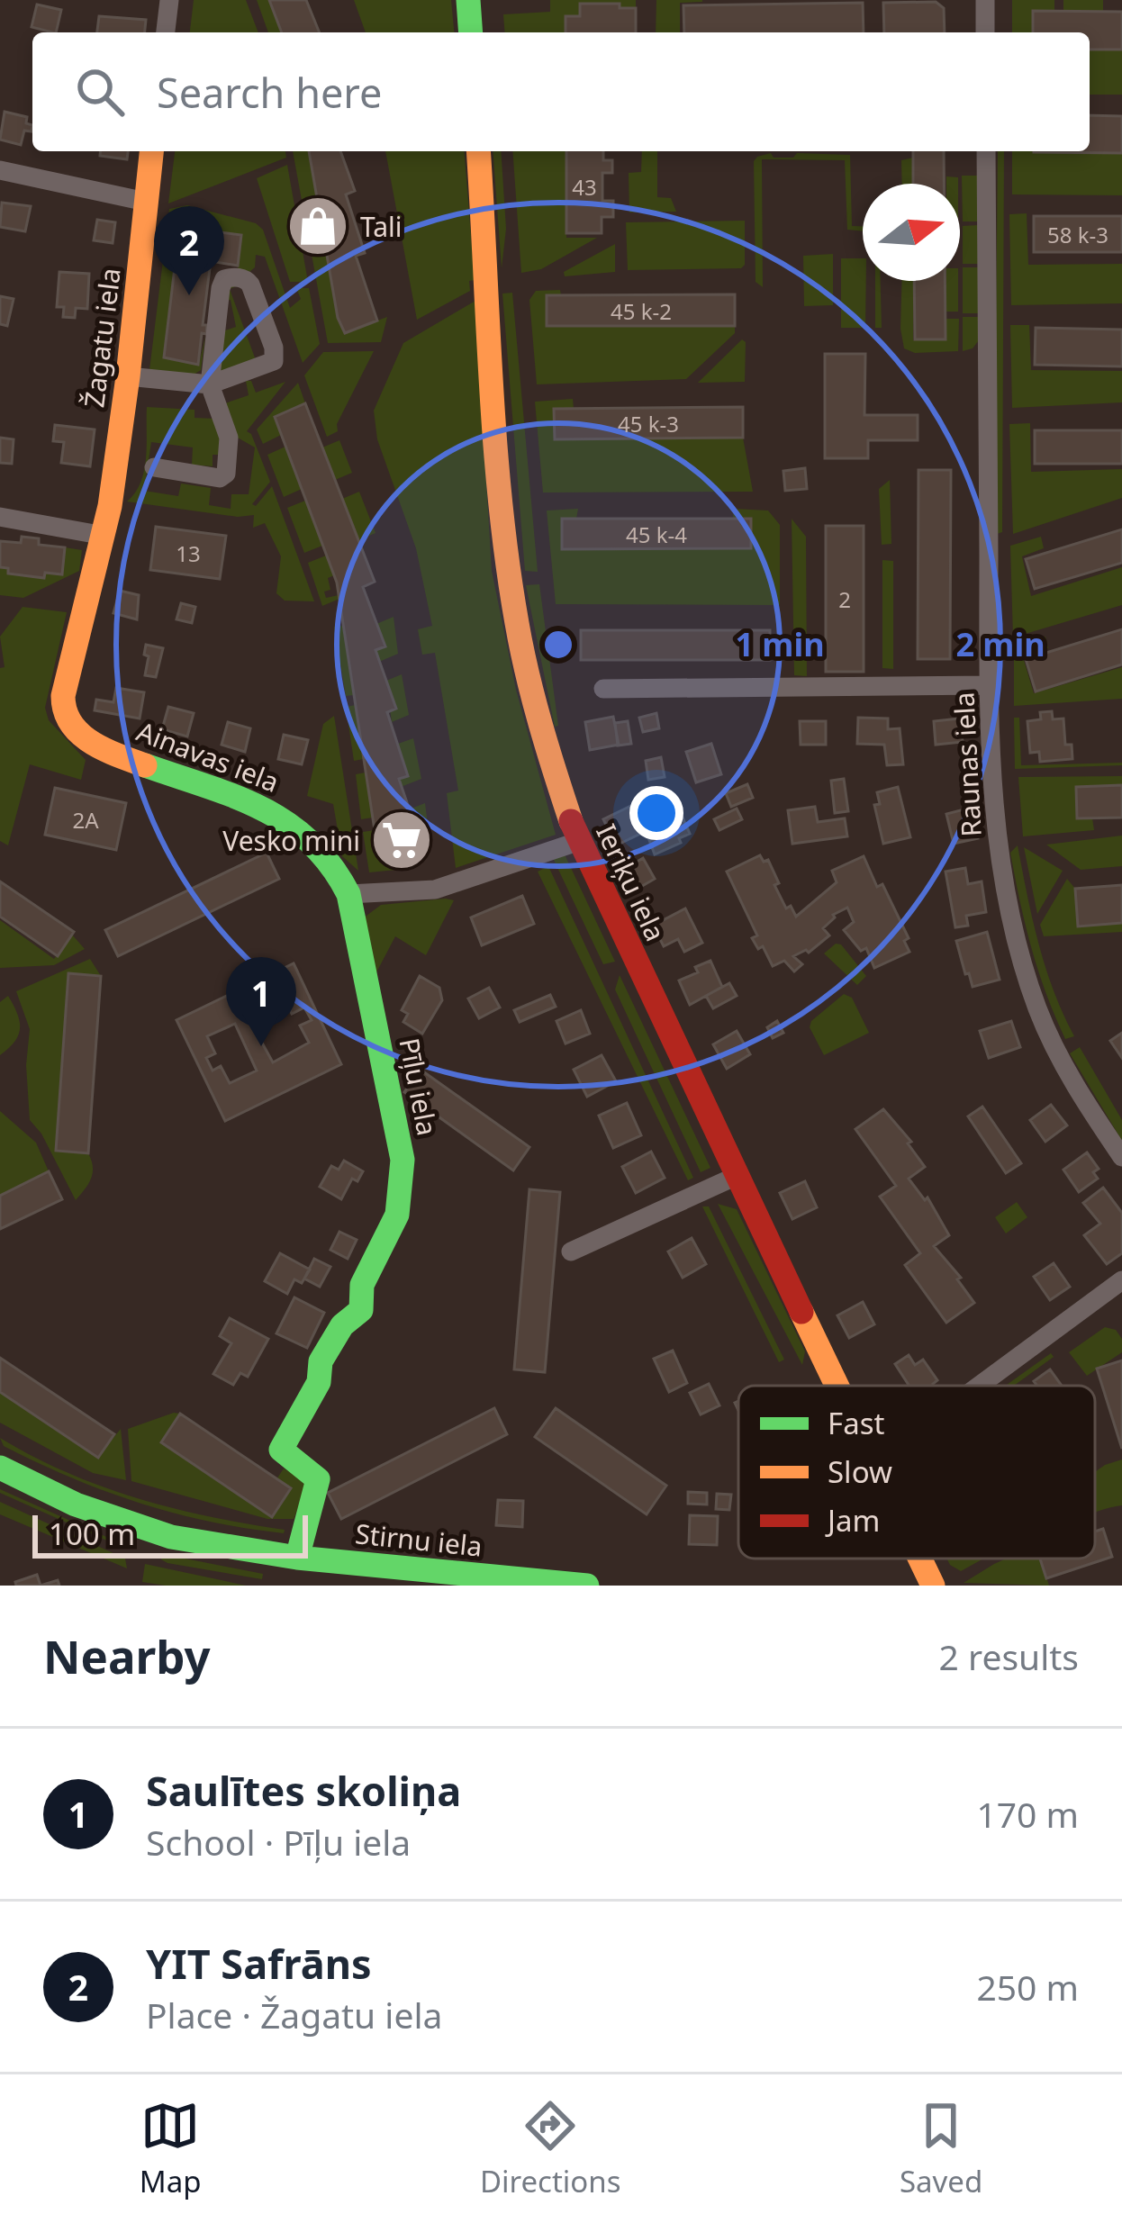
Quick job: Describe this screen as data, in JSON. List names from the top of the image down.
{
  "streets": {
    "street": [
      "Žagatu iela",
      "Ainavas iela",
      "Raunas iela",
      "Ieriķu iela",
      "Pīļu iela",
      "Stirnu iela"
    ]
  },
  "crossings": [
    ["Žagatu iela", "Ainavas iela"],
    ["Ainavas iela", "Pīļu iela"],
    ["Pīļu iela", "Stirnu iela"]
  ],
  "places": {
    "shop": ["Tali"],
    "supermarket": ["Vesko mini"]
  },
  "house_numbers": [
    "43",
    "58 k-3",
    "45 k-2",
    "45 k-3",
    "45 k-4",
    "13",
    "2",
    "2A"
  ],
  "legend": ["Fast", "Slow", "Jam"],
  "scale_bar": "100 m",
  "north": "right",
  "page": {
    "search": "Search here",
    "pins": ["2", "1"],
    "scale": "100 m",
    "heading": ["Nearby", "2 results"],
    "list": [
      {
        "mark": "1",
        "name": "Saulītes skoliņa",
        "note": "School · Pīļu iela",
        "value": "170 m"
      },
      {
        "mark": "2",
        "name": "YIT Safrāns",
        "note": "Place · Žagatu iela",
        "value": "250 m"
      }
    ],
    "nav": ["Map", "Directions", "Saved"]
  },
  "rings": ["1 min", "2 min"]
}
